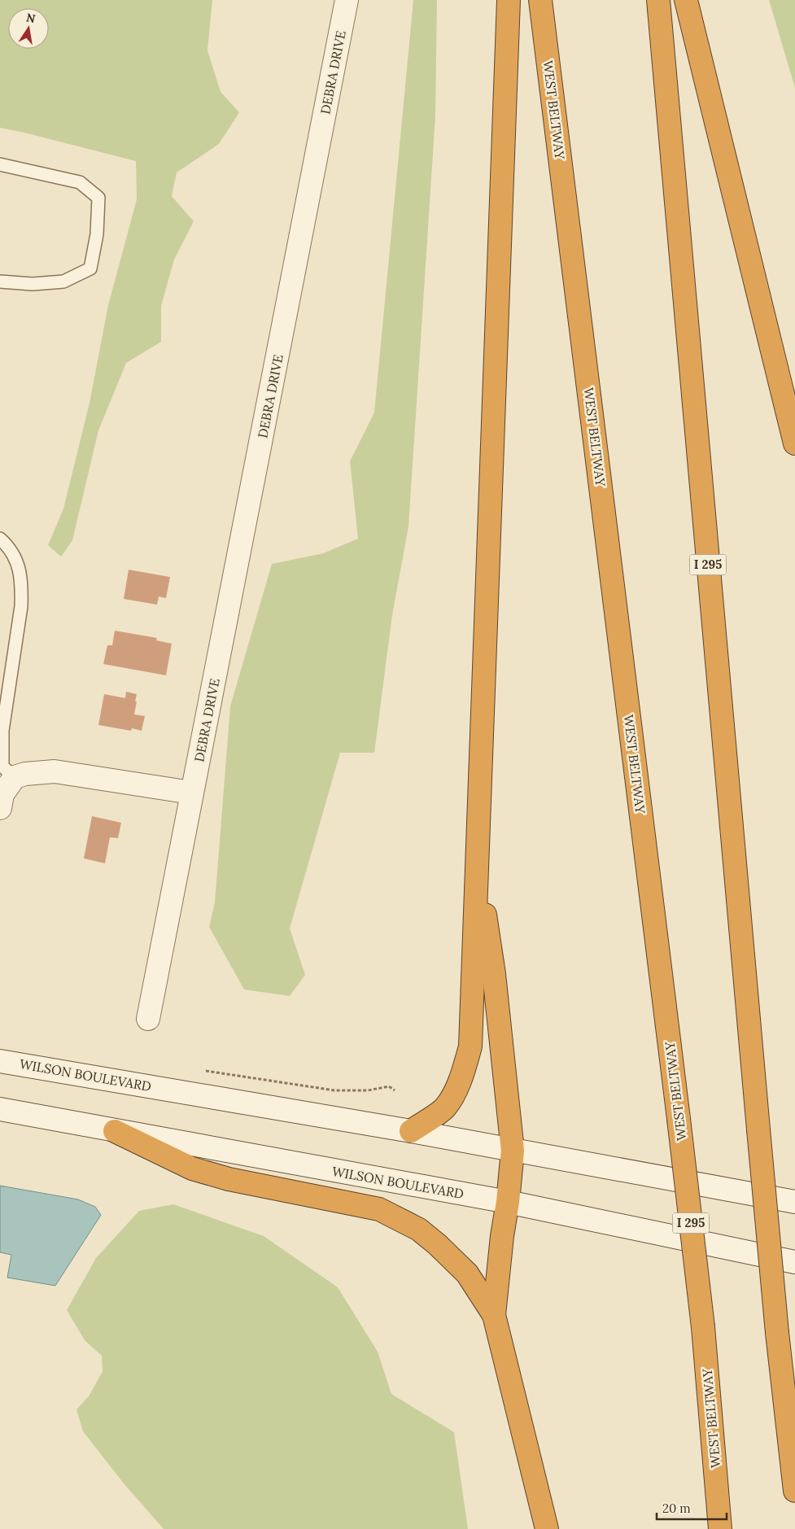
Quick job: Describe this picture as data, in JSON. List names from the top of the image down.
{
  "streets": {
    "highway": ["WEST BELTWAY", "I 295"],
    "main road": ["DEBRA DRIVE", "WILSON BOULEVARD"]
  },
  "scale_bar": "20 m",
  "north": "top"
}
